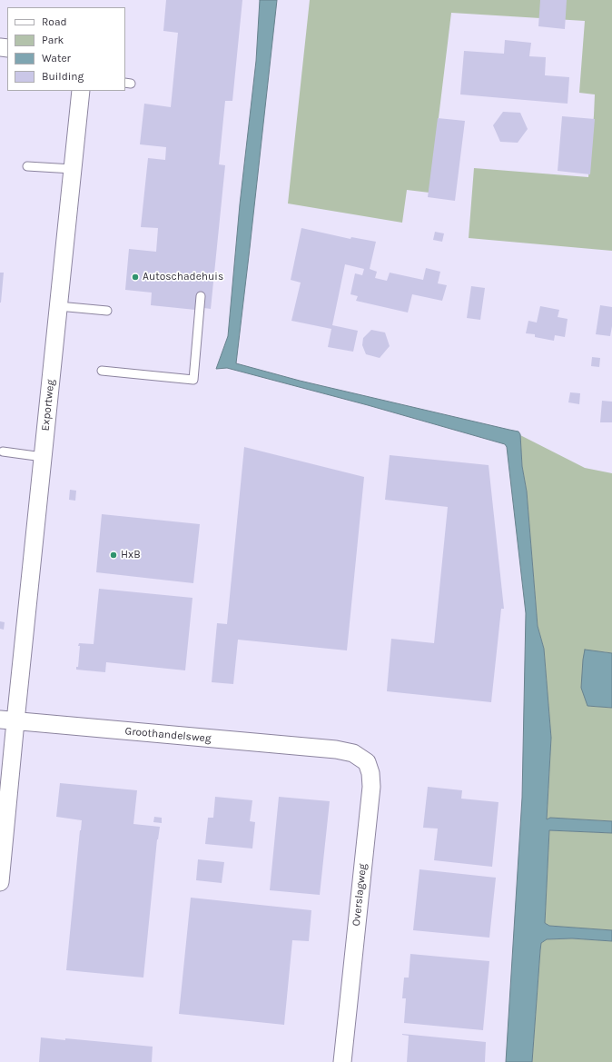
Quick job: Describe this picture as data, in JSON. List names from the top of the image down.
{
  "streets": {
    "street": ["Exportweg", "Groothandelsweg", "Overslagweg"]
  },
  "crossings": [
    ["Exportweg", "Groothandelsweg"],
    ["Groothandelsweg", "Overslagweg"]
  ],
  "places": ["Autoschadehuis", "HxB"],
  "legend": [
    "Road",
    "Park",
    "Water",
    "Building"
  ]
}
